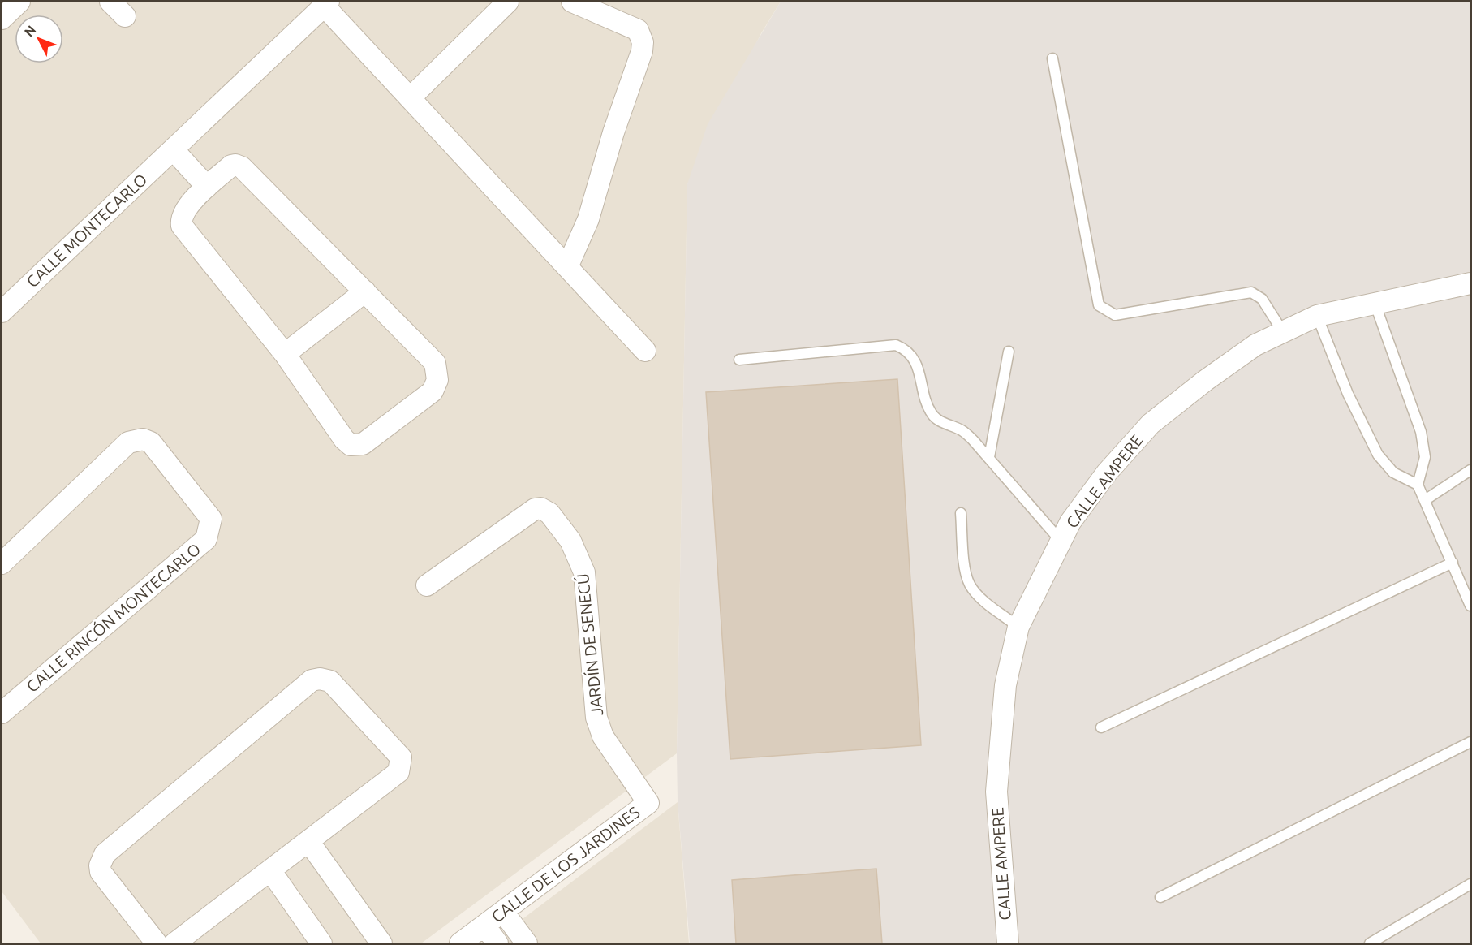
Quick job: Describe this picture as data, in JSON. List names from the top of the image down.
{
  "streets": {
    "street": [
      "CALLE MONTECARLO",
      "CALLE AMPERE",
      "CALLE RINCÓN MONTECARLO",
      "JARDÍN DE SENECÚ",
      "CALLE DE LOS JARDINES"
    ]
  },
  "crossings": [
    ["JARDÍN DE SENECÚ", "CALLE DE LOS JARDINES"]
  ],
  "north": "top left"
}
